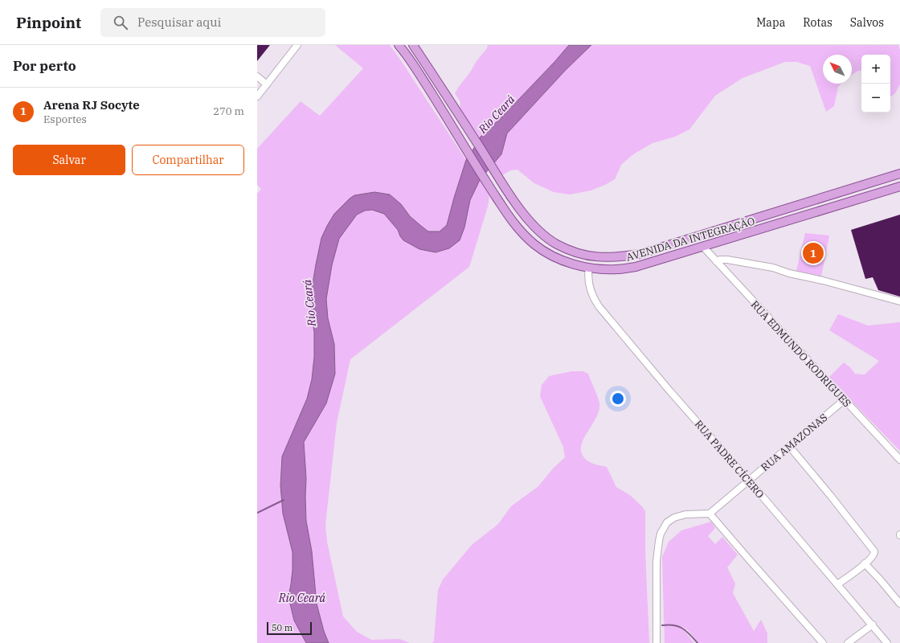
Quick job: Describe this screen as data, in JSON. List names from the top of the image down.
{
  "streets": {
    "main road": ["AVENIDA DA INTEGRAÇÃO"],
    "street": ["RUA EDMUNDO RODRIGUES", "RUA AMAZONAS", "RUA PADRE CÍCERO"]
  },
  "crossings": [
    ["AVENIDA DA INTEGRAÇÃO", "RUA EDMUNDO RODRIGUES"],
    ["AVENIDA DA INTEGRAÇÃO", "RUA PADRE CÍCERO"],
    ["RUA EDMUNDO RODRIGUES", "RUA AMAZONAS"],
    ["RUA AMAZONAS", "RUA PADRE CÍCERO"]
  ],
  "water": ["Rio Ceará"],
  "scale_bar": "50 m",
  "north": "top left",
  "page": {
    "header": "Pinpoint",
    "search": "Pesquisar aqui",
    "nav": ["Mapa", "Rotas", "Salvos"],
    "heading": "Por perto",
    "map_buttons": ["+", "−"],
    "list": [
      {
        "mark": "1",
        "name": "Arena RJ Socyte",
        "note": "Esportes",
        "value": "270 m"
      }
    ],
    "buttons": ["Salvar", "Compartilhar"],
    "pins": "1",
    "scale": "50 m"
  }
}
